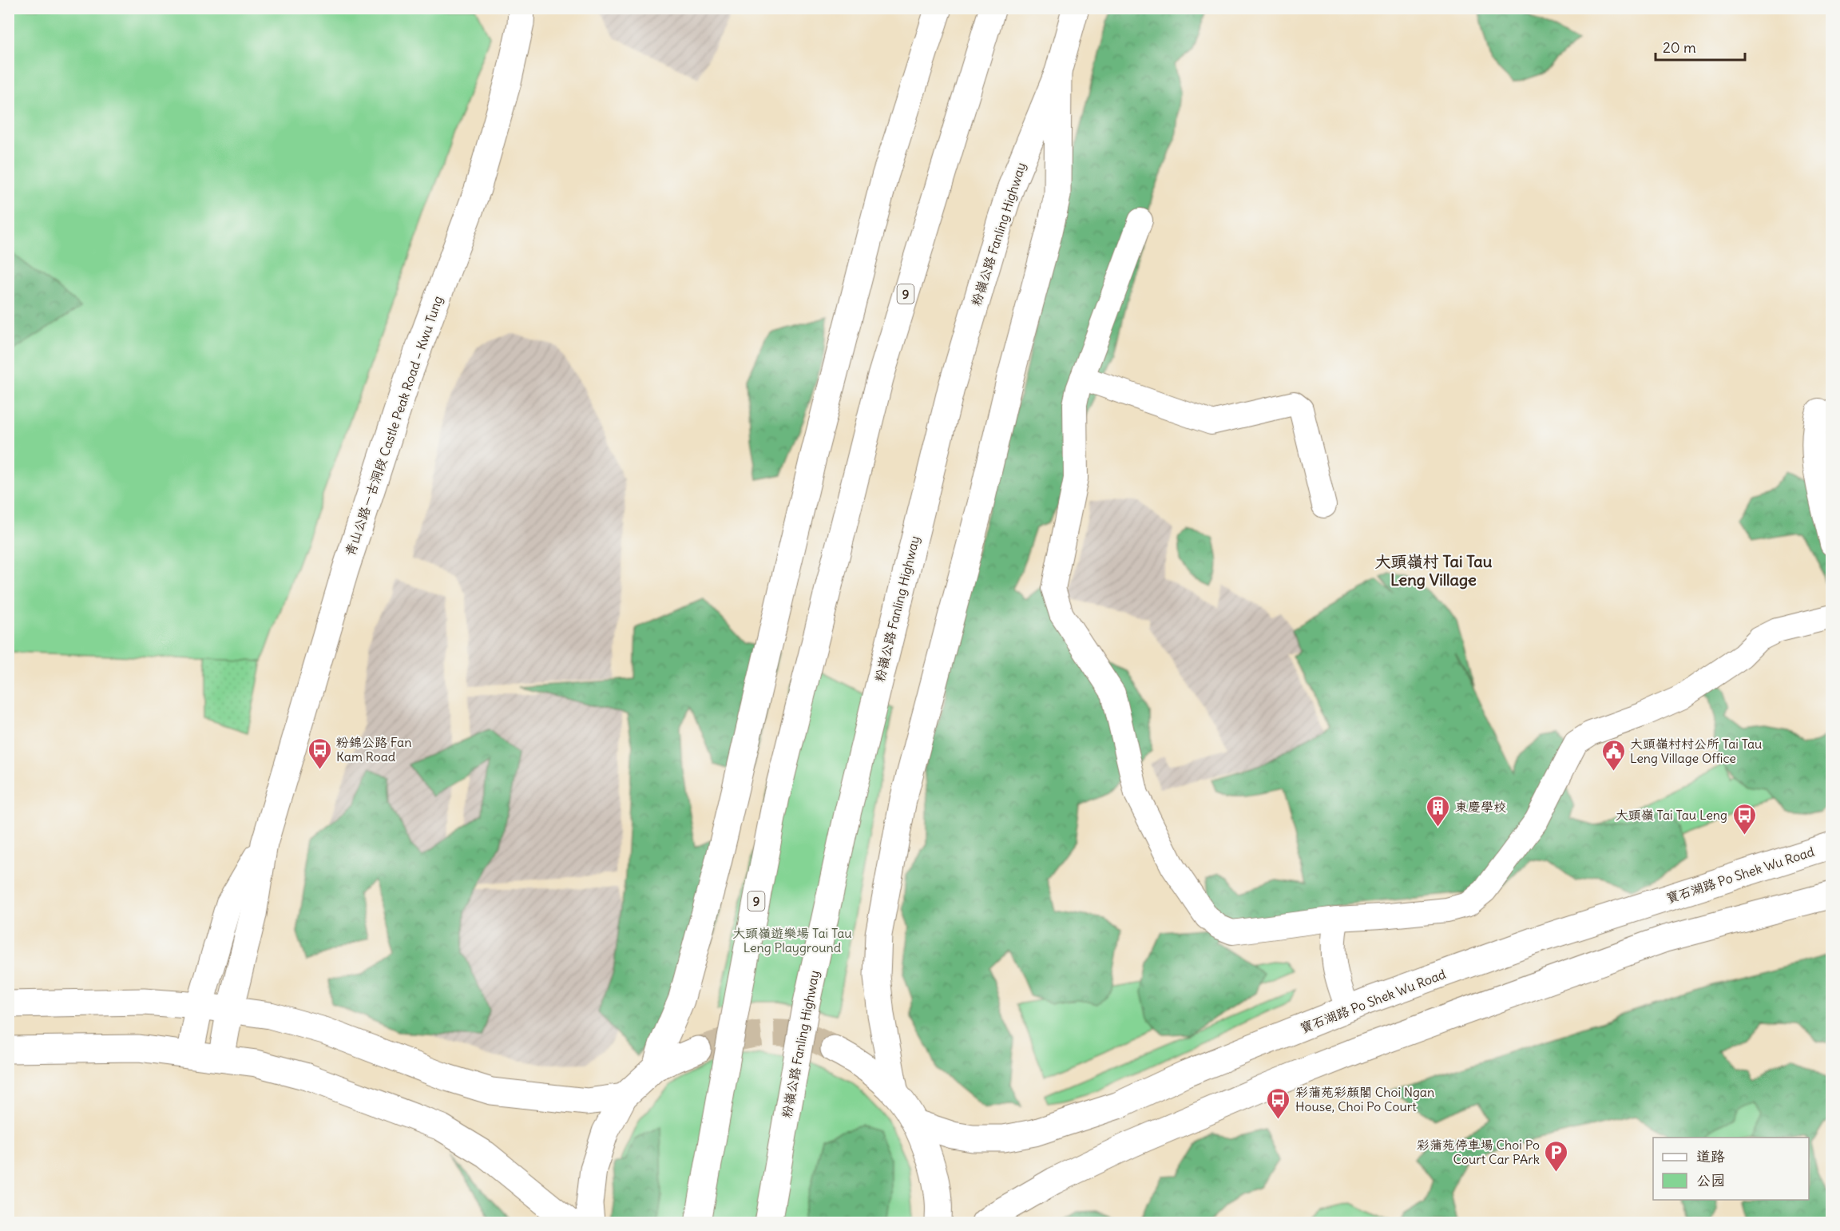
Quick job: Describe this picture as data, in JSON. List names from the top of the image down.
{
  "streets": {
    "main road": [
      "粉嶺公路 Fanling Highway",
      "9",
      "青山公路－古洞段 Castle Peak Road – Kwu Tung",
      "寶石湖路 Po Shek Wu Road"
    ]
  },
  "districts": ["大頭嶺村 Tai Tau Leng Village"],
  "parks": ["大頭嶺遊樂場 Tai Tau Leng Playground"],
  "places": {
    "bus stop": ["粉錦公路 Fan Kam Road", "大頭嶺 Tai Tau Leng", "彩蒲苑彩顏閣 Choi Ngan House, Choi Po Court"],
    "public building": ["大頭嶺村村公所 Tai Tau Leng Village Office"],
    "building": ["東慶學校"],
    "parking": ["彩蒲苑停車場 Choi Po Court Car PArk"]
  },
  "legend": ["道路", "公园"],
  "scale_bar": "20 m"
}
